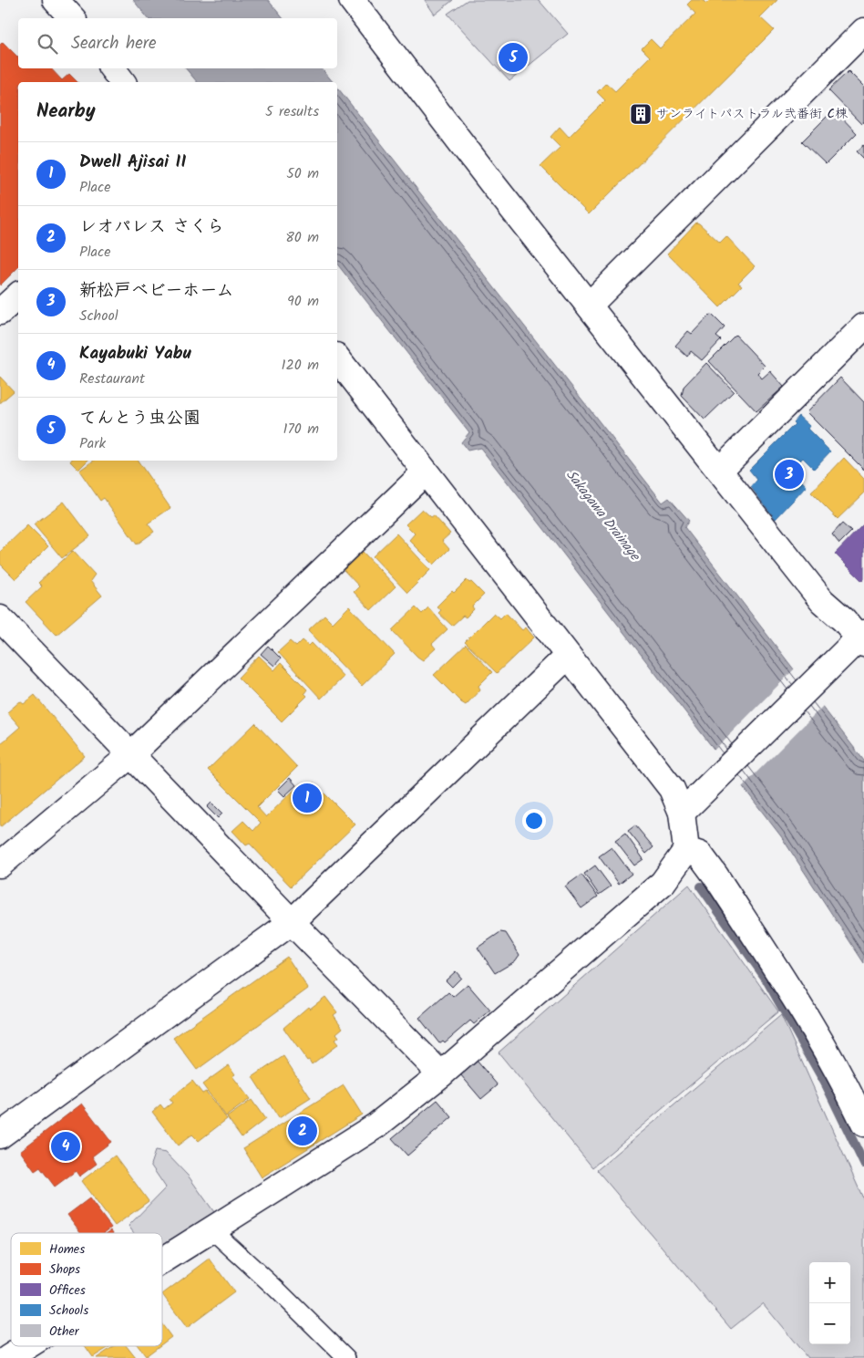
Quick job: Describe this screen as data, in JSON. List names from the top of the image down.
{
  "water": ["Sakagawa Drainage"],
  "places": {
    "building": ["サンライトパストラル弐番街 C棟"]
  },
  "legend": [
    "Homes",
    "Shops",
    "Offices",
    "Schools",
    "Other"
  ],
  "page": {
    "search": "Search here",
    "pins": [
      "5",
      "3",
      "1",
      "2",
      "4"
    ],
    "heading": ["Nearby", "5 results"],
    "list": [
      {
        "mark": "1",
        "name": "Dwell Ajisai II",
        "note": "Place",
        "value": "50 m"
      },
      {
        "mark": "2",
        "name": "レオパレス さくら",
        "note": "Place",
        "value": "80 m"
      },
      {
        "mark": "3",
        "name": "新松戸ベビーホーム",
        "note": "School",
        "value": "90 m"
      },
      {
        "mark": "4",
        "name": "Kayabuki Yabu",
        "note": "Restaurant",
        "value": "120 m"
      },
      {
        "mark": "5",
        "name": "てんとう虫公園",
        "note": "Park",
        "value": "170 m"
      }
    ],
    "map_buttons": ["+", "−"]
  }
}
